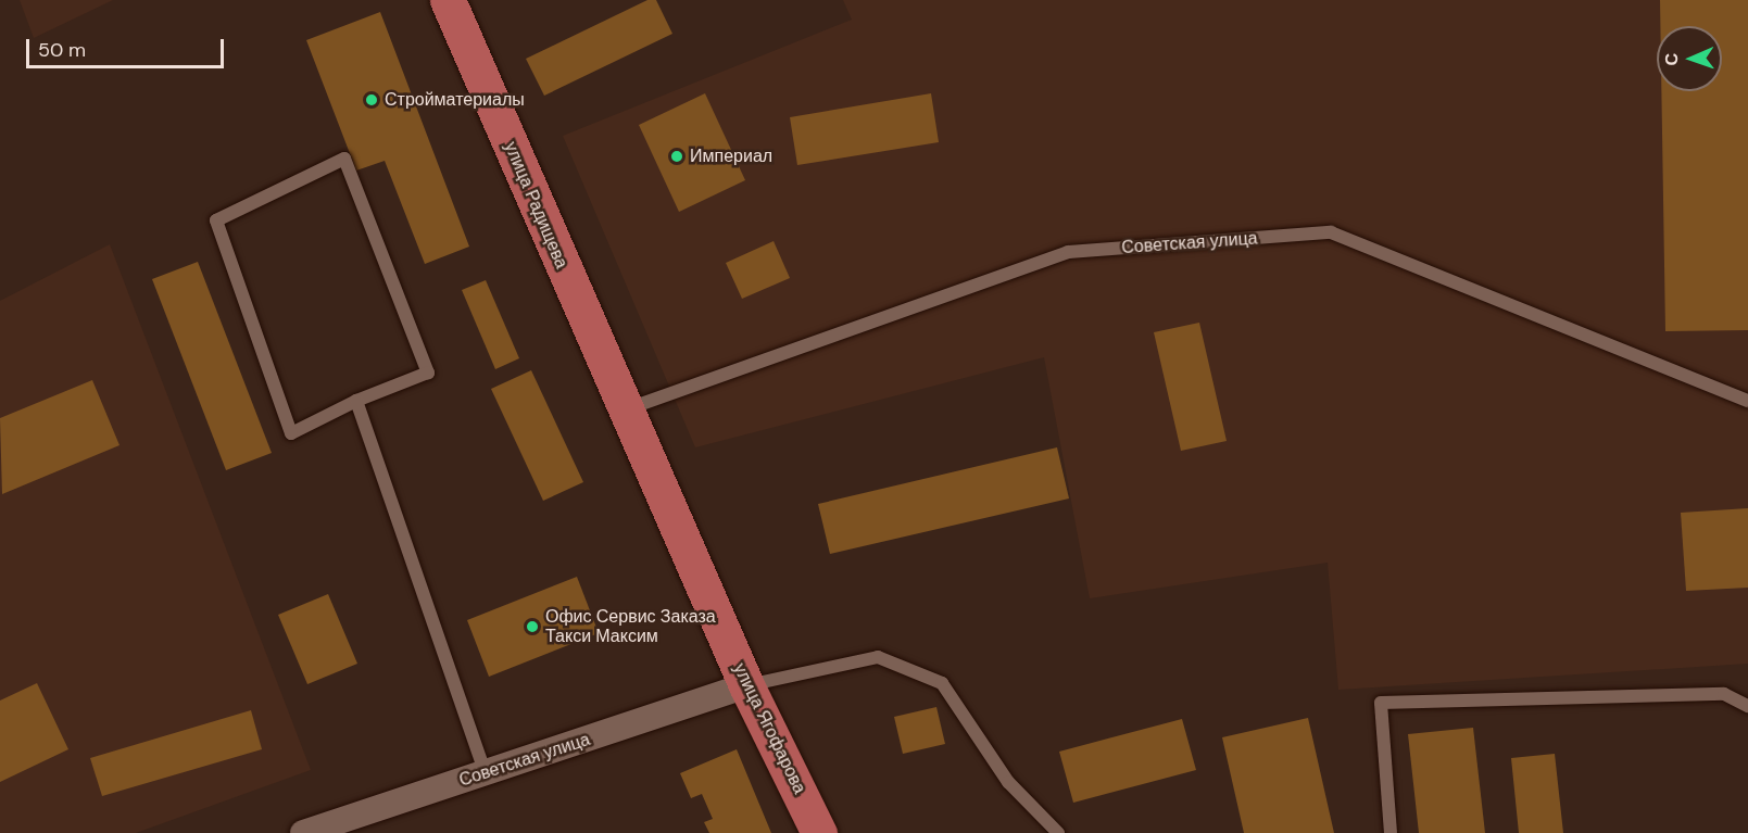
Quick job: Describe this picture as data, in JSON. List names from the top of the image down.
{
  "streets": {
    "main road": ["улица Радищева", "улица Ягофарова"],
    "street": ["Советская улица"]
  },
  "crossings": [
    ["улица Радищева", "Советская улица"],
    ["улица Радищева", "улица Ягофарова"],
    ["Советская улица", "улица Ягофарова"]
  ],
  "places": ["Стройматериалы", "Империал", "Офис Сервис Заказа Такси Максим"],
  "scale_bar": "50 m",
  "north": "left"
}
